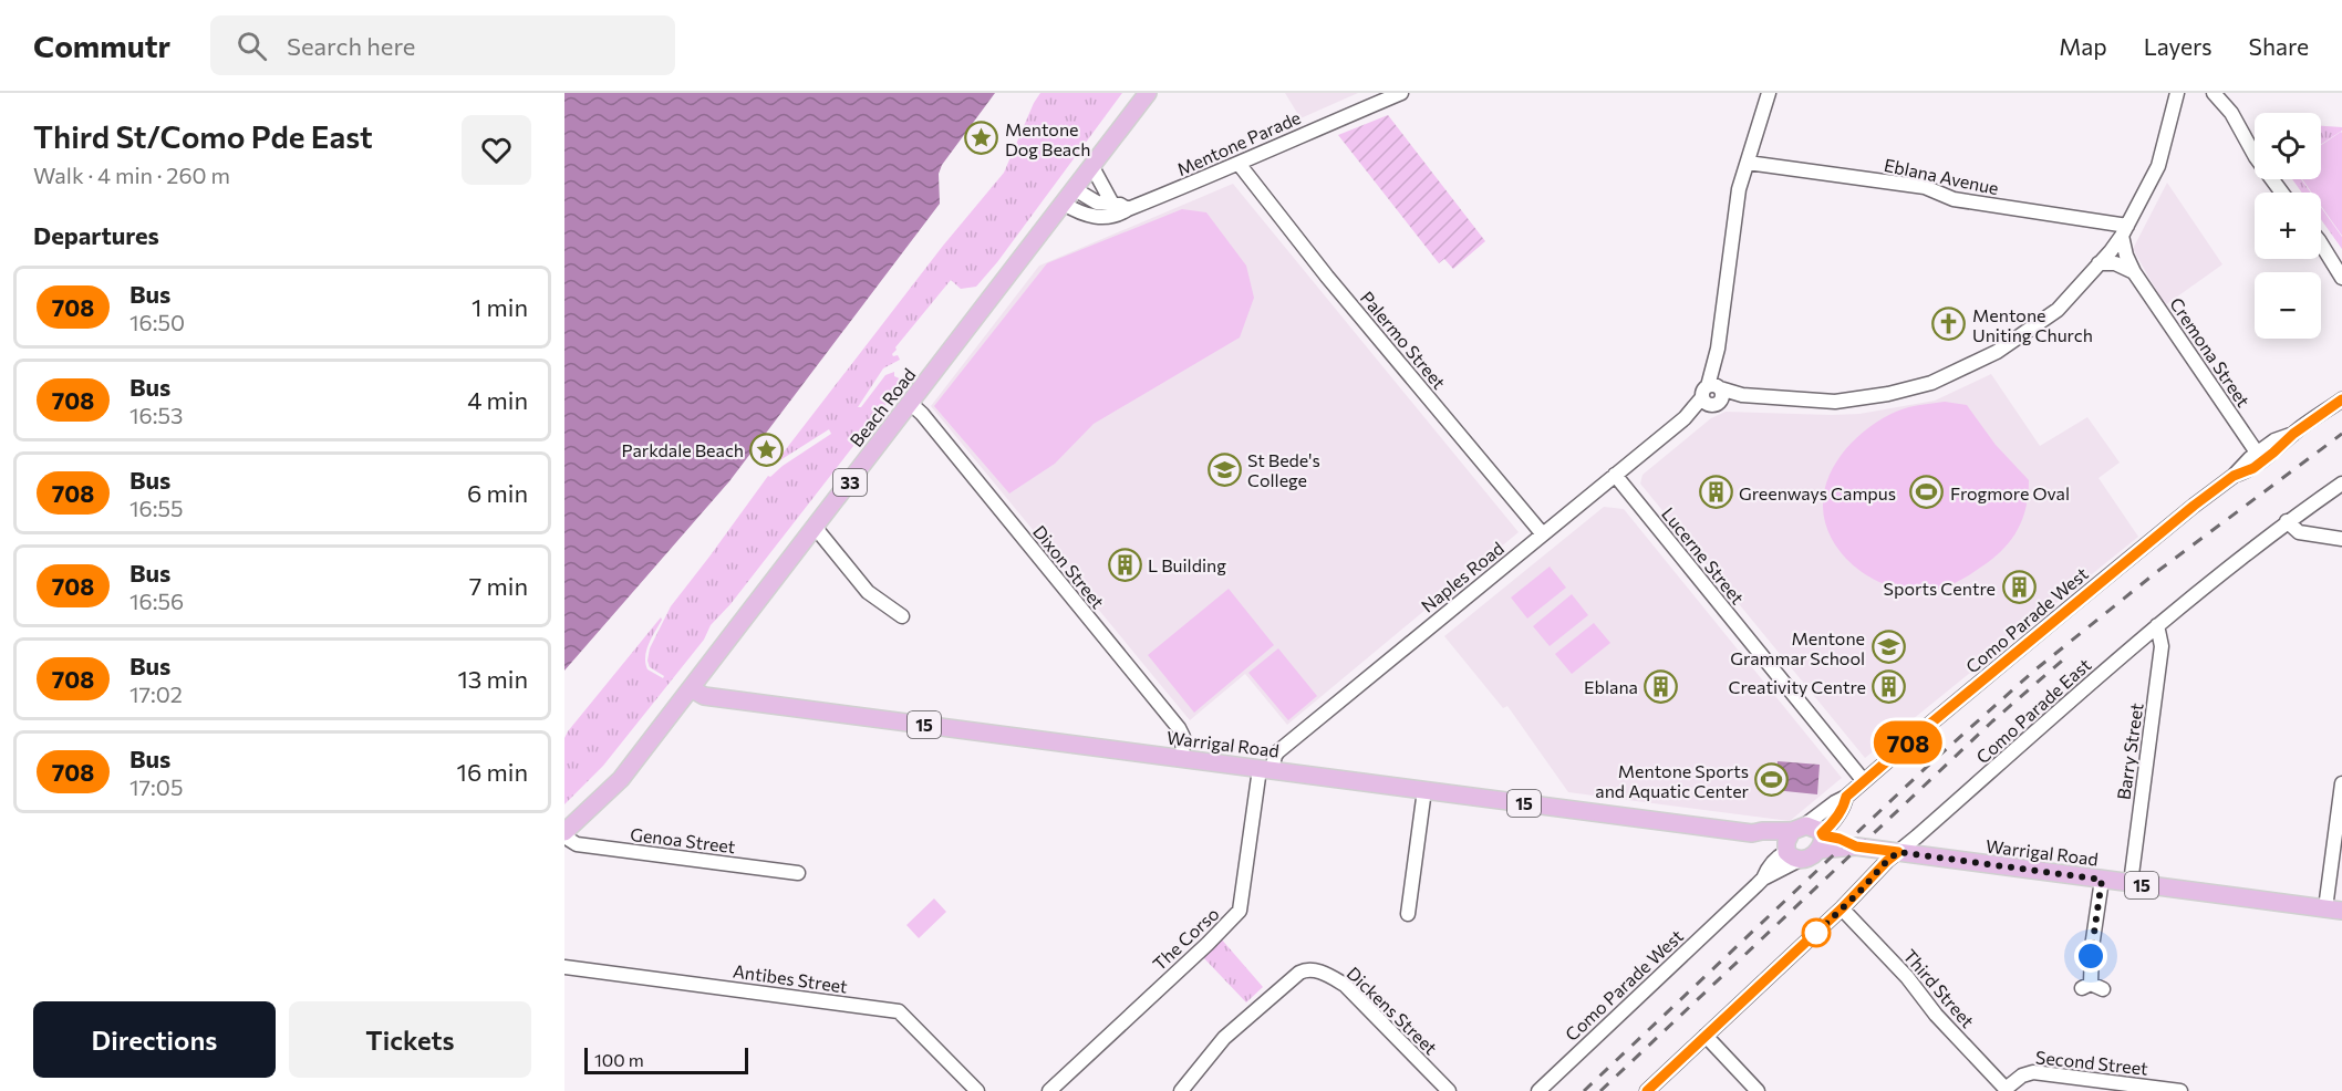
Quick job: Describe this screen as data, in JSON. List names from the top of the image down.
{
  "streets": {
    "main road": [
      "Beach Road",
      "33",
      "15",
      "Warrigal Road"
    ],
    "street": [
      "Mentone Parade",
      "Eblana Avenue",
      "Palermo Street",
      "Cremona Street",
      "Lucerne Street",
      "Dixon Street",
      "Naples Road",
      "Como Parade West",
      "Como Parade East",
      "Barry Street",
      "Genoa Street",
      "The Corso",
      "Antibes Street",
      "Third Street",
      "Dickens Street",
      "Second Street"
    ]
  },
  "crossings": [
    ["Mentone Parade", "Palermo Street"],
    ["Mentone Parade", "Beach Road"],
    ["Eblana Avenue", "Cremona Street"],
    ["Eblana Avenue", "Naples Road"],
    ["Palermo Street", "Naples Road"],
    ["Cremona Street", "Como Parade West"],
    ["Beach Road", "Dixon Street"],
    ["Beach Road", "Warrigal Road"],
    ["Beach Road", "Genoa Street"],
    ["Lucerne Street", "Naples Road"],
    ["Lucerne Street", "Como Parade West"],
    ["Dixon Street", "Warrigal Road"],
    ["Naples Road", "Warrigal Road"],
    ["Naples Road", "The Corso"],
    ["Como Parade West", "15"],
    ["Como Parade West", "Warrigal Road"],
    ["Como Parade East", "Warrigal Road"],
    ["Como Parade East", "Barry Street"],
    ["Como Parade East", "Third Street"],
    ["15", "Warrigal Road"],
    ["Warrigal Road", "Barry Street"],
    ["Warrigal Road", "The Corso"],
    ["Third Street", "Second Street"]
  ],
  "places": {
    "place": ["Mentone Dog Beach", "Parkdale Beach"],
    "church": ["Mentone Uniting Church"],
    "school or university": ["St Bede's College", "Mentone Grammar School"],
    "building": [
      "Greenways Campus",
      "L Building",
      "Sports Centre",
      "Eblana",
      "Creativity Centre"
    ],
    "sports": ["Frogmore Oval", "Mentone Sports and Aquatic Center"]
  },
  "lines": ["bus line 708"],
  "scale_bar": "100 m",
  "page": {
    "header": "Commutr",
    "search": "Search here",
    "nav": ["Map", "Layers", "Share"],
    "heading": [
      ["Third St/Como Pde East", "Walk · 4 min · 260 m"],
      "Departures"
    ],
    "on_map": "708",
    "map_buttons": ["+", "−"],
    "list": [
      {
        "mark": "708",
        "name": "Bus",
        "note": "16:50",
        "value": "1 min"
      },
      {
        "mark": "708",
        "name": "Bus",
        "note": "16:53",
        "value": "4 min"
      },
      {
        "mark": "708",
        "name": "Bus",
        "note": "16:55",
        "value": "6 min"
      },
      {
        "mark": "708",
        "name": "Bus",
        "note": "16:56",
        "value": "7 min"
      },
      {
        "mark": "708",
        "name": "Bus",
        "note": "17:02",
        "value": "13 min"
      },
      {
        "mark": "708",
        "name": "Bus",
        "note": "17:05",
        "value": "16 min"
      }
    ],
    "buttons": ["Directions", "Tickets"],
    "scale": "100 m"
  }
}
